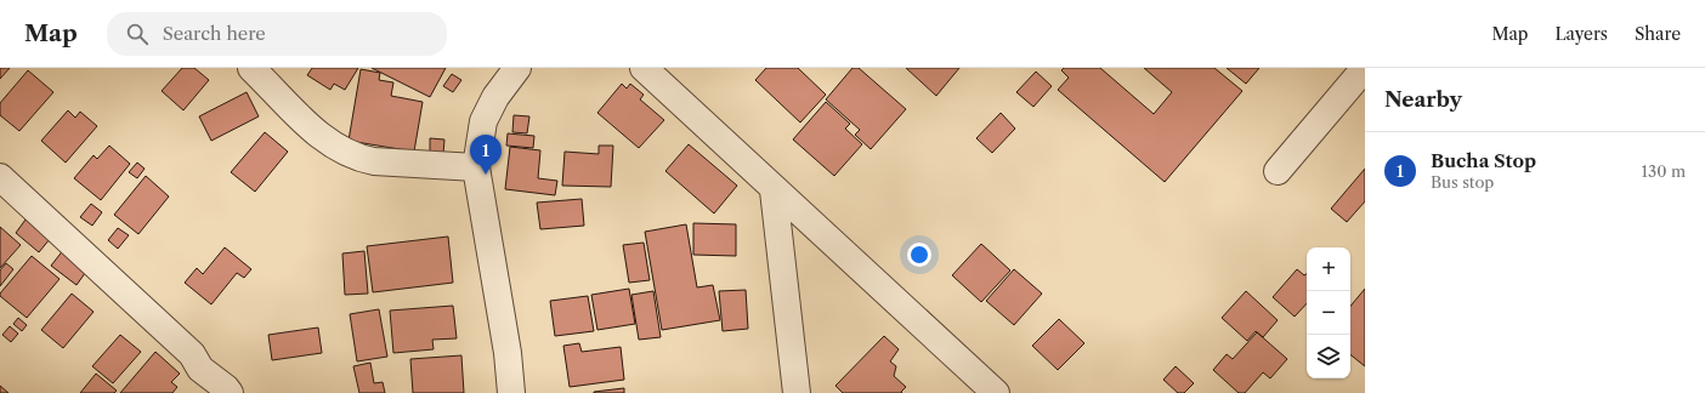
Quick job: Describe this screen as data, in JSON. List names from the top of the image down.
{
  "page": {
    "header": "Map",
    "search": "Search here",
    "nav": ["Map", "Layers", "Share"],
    "heading": "Nearby",
    "list": [
      {
        "mark": "1",
        "name": "Bucha Stop",
        "note": "Bus stop",
        "value": "130 m"
      }
    ],
    "pins": "1",
    "map_buttons": ["+", "−"]
  }
}
